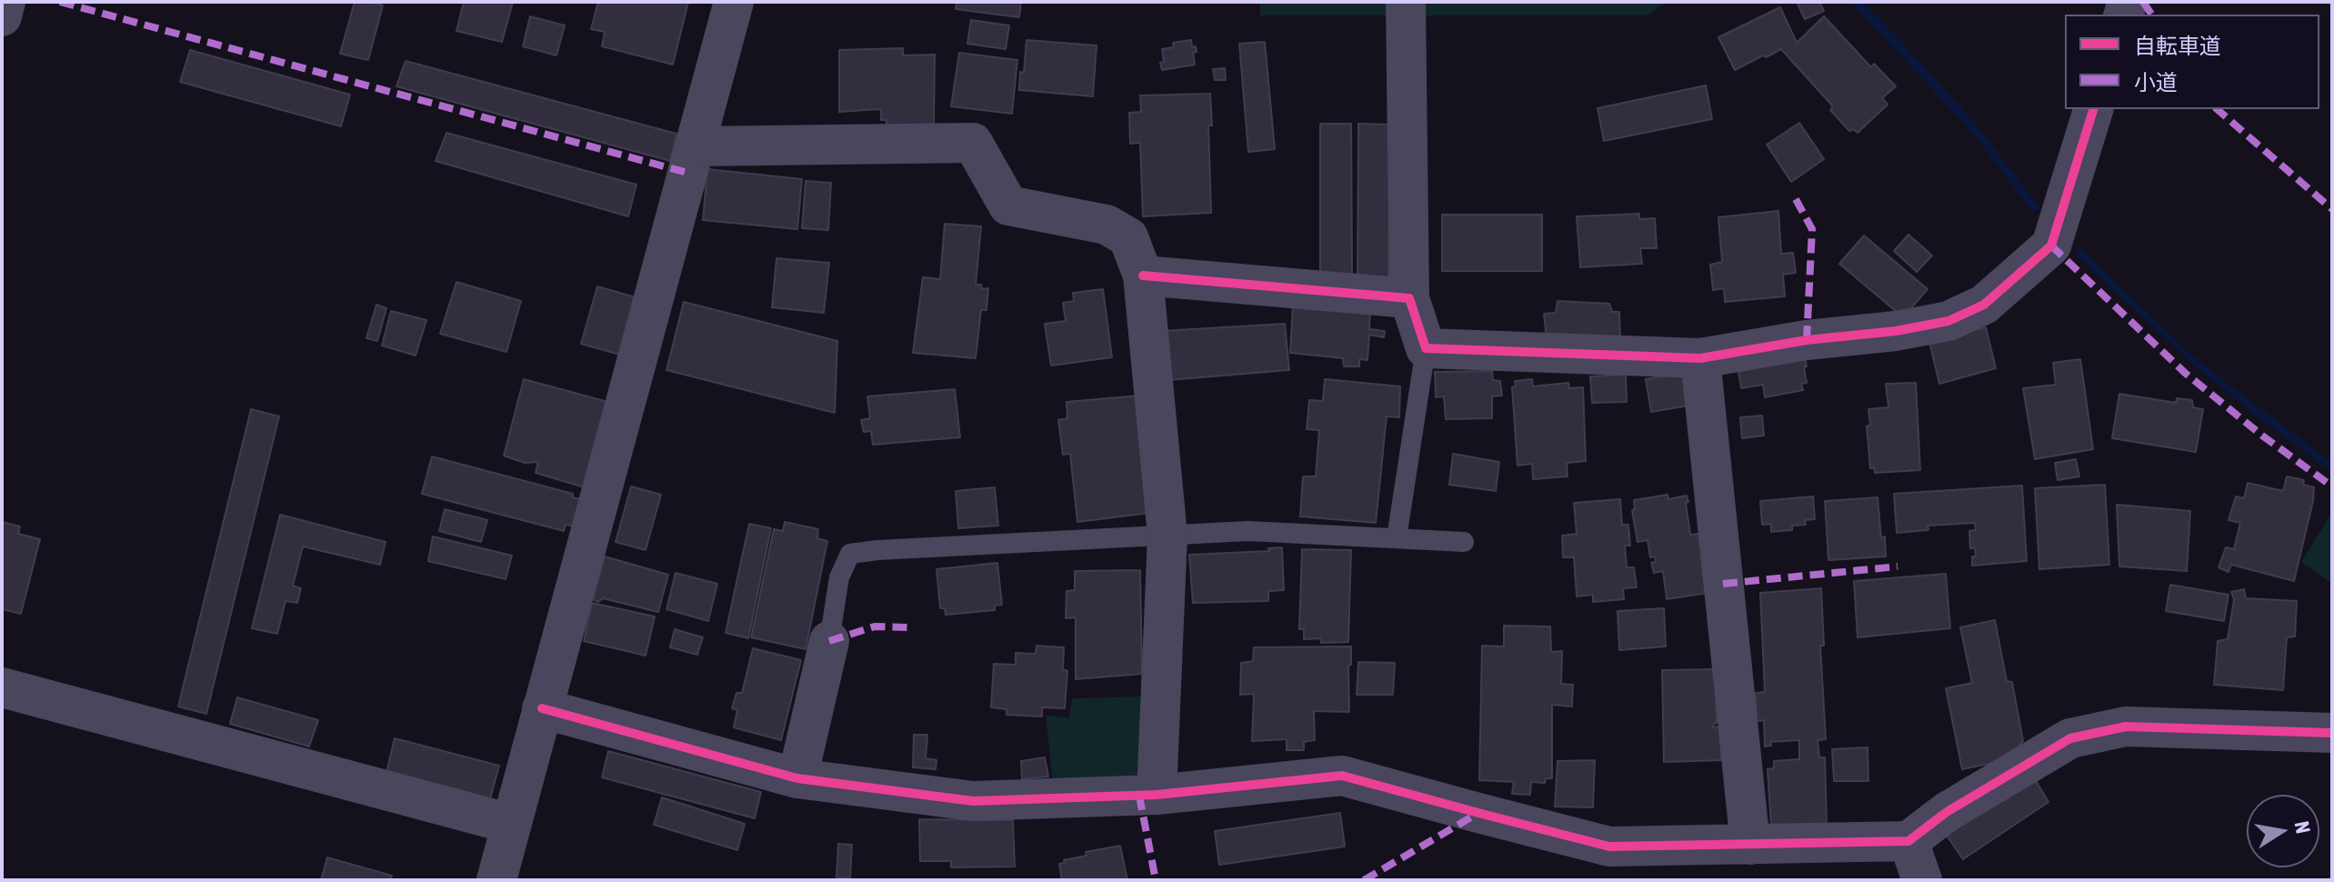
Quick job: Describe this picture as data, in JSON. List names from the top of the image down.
{
  "legend": ["自転車道", "小道"],
  "north": "right"
}
